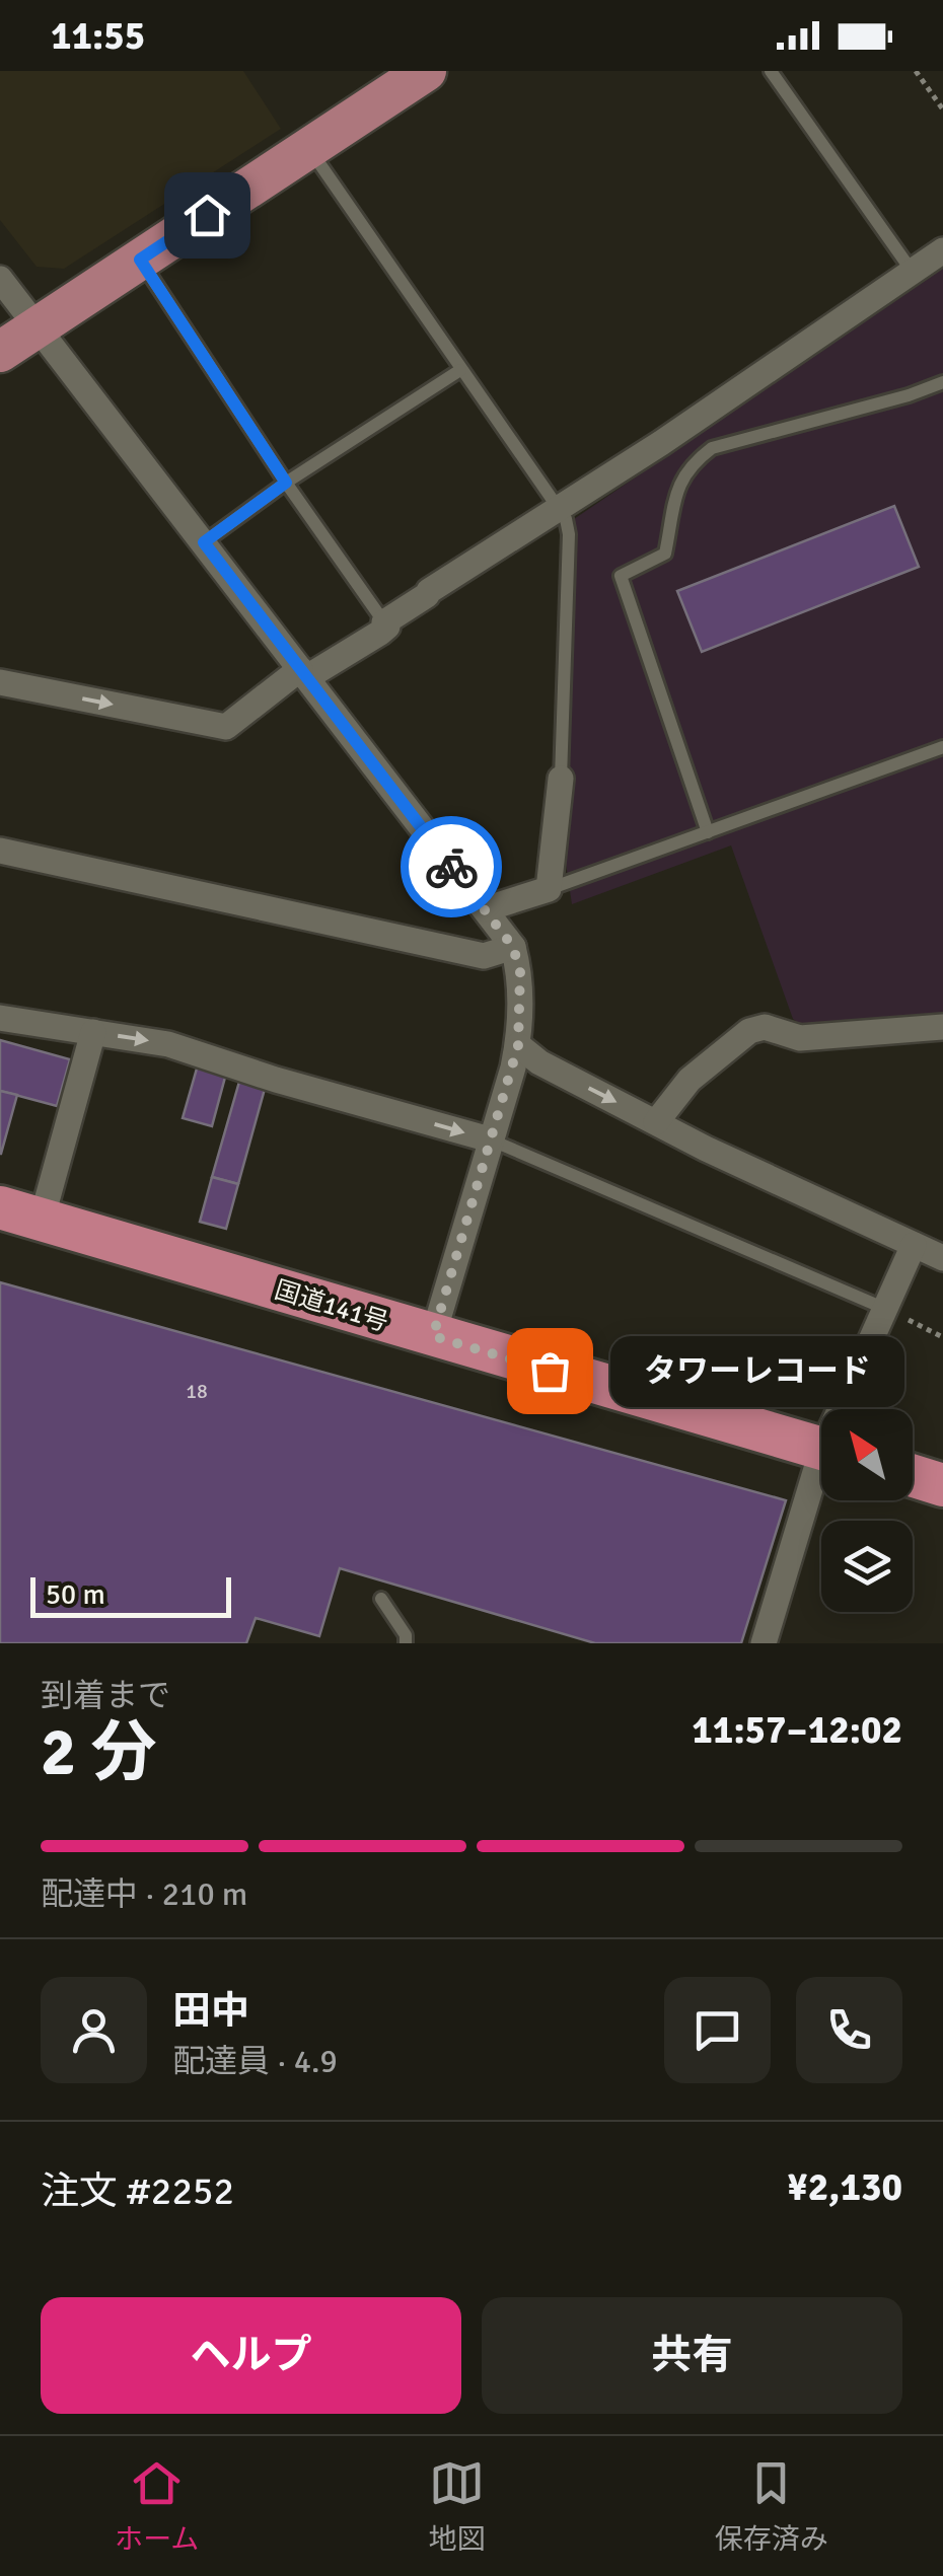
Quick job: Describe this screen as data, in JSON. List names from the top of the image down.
{
  "streets": {
    "highway": ["国道141号"]
  },
  "places": ["タワーレコード"],
  "house_numbers": ["18"],
  "scale_bar": "50 m",
  "north": "top left",
  "page": {
    "status": "11:55",
    "bubble": "タワーレコード",
    "scale": "50 m",
    "heading": ["2 分", "到着まで", "11:57–12:02"],
    "panel": [
      "田中",
      "配達員 · 4.9",
      "注文 #2252",
      "¥2,130"
    ],
    "bar": "配達中 · 210 m",
    "buttons": ["ヘルプ", "共有"],
    "tabs": ["ホーム", "地図", "保存済み"]
  }
}
